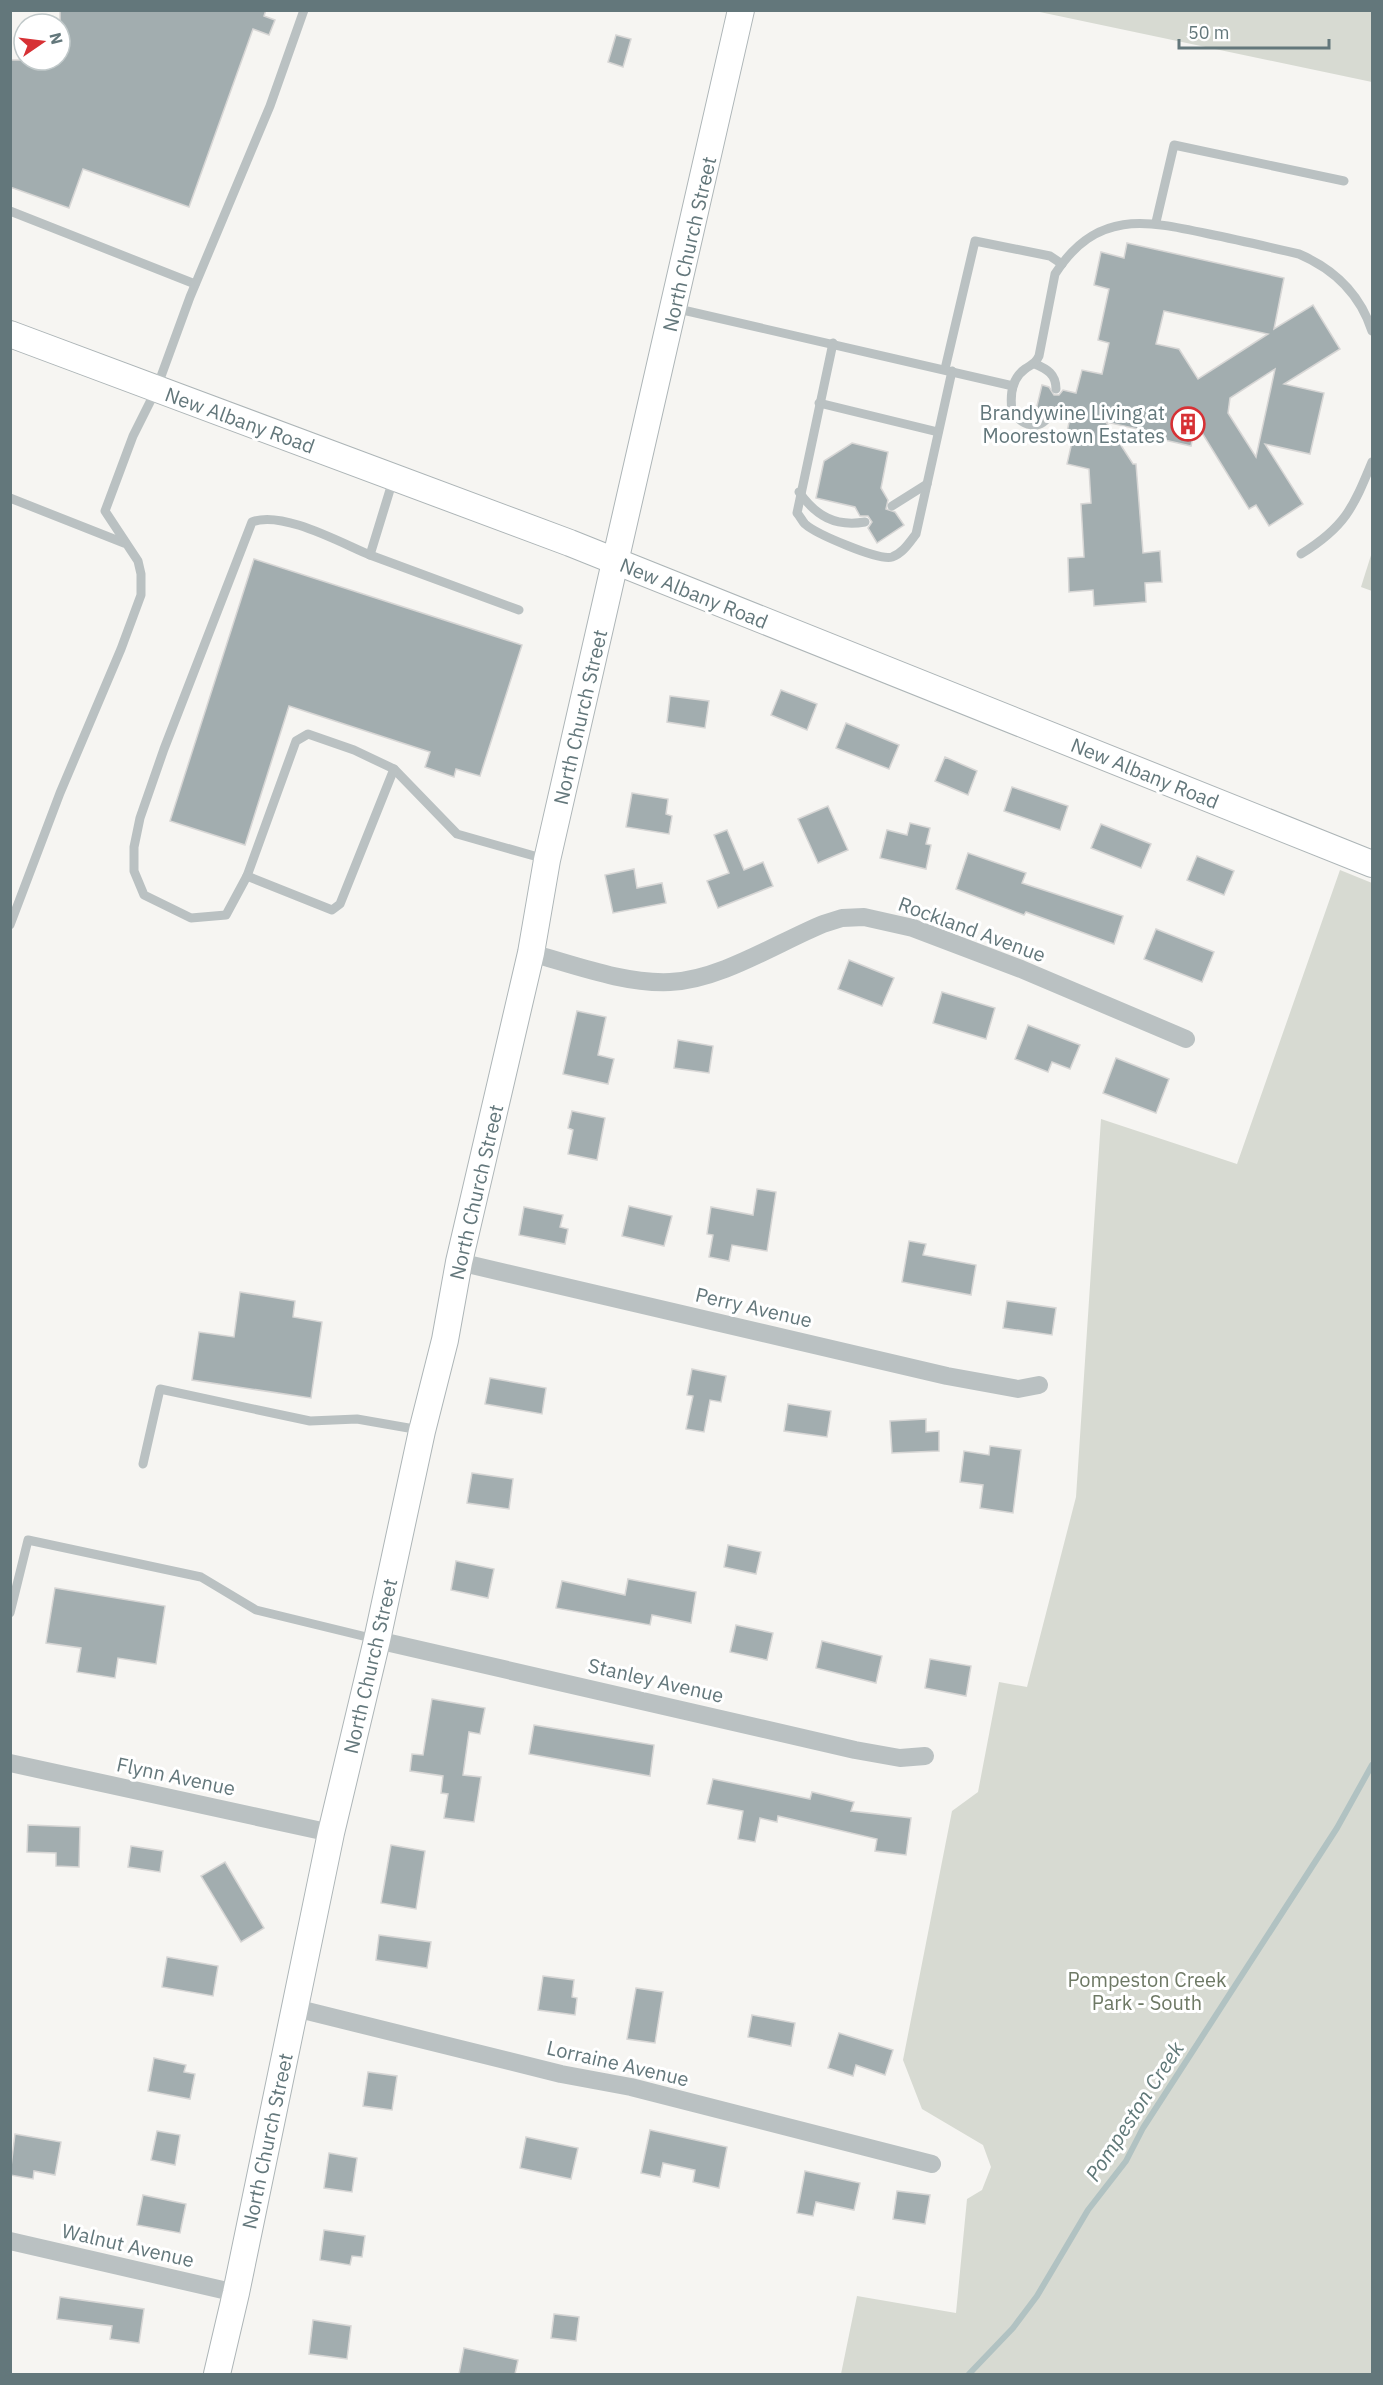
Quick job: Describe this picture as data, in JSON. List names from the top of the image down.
{
  "streets": {
    "main road": ["North Church Street", "New Albany Road"],
    "street": [
      "Rockland Avenue",
      "Perry Avenue",
      "Stanley Avenue",
      "Flynn Avenue",
      "Lorraine Avenue",
      "Walnut Avenue"
    ]
  },
  "crossings": [
    ["North Church Street", "New Albany Road"],
    ["North Church Street", "Rockland Avenue"],
    ["North Church Street", "Perry Avenue"],
    ["North Church Street", "Stanley Avenue"],
    ["North Church Street", "Flynn Avenue"],
    ["North Church Street", "Lorraine Avenue"],
    ["North Church Street", "Walnut Avenue"]
  ],
  "water": ["Pompeston Creek"],
  "parks": ["Pompeston Creek Park - South"],
  "places": {
    "building": ["Brandywine Living at Moorestown Estates"]
  },
  "scale_bar": "50 m",
  "north": "right"
}
